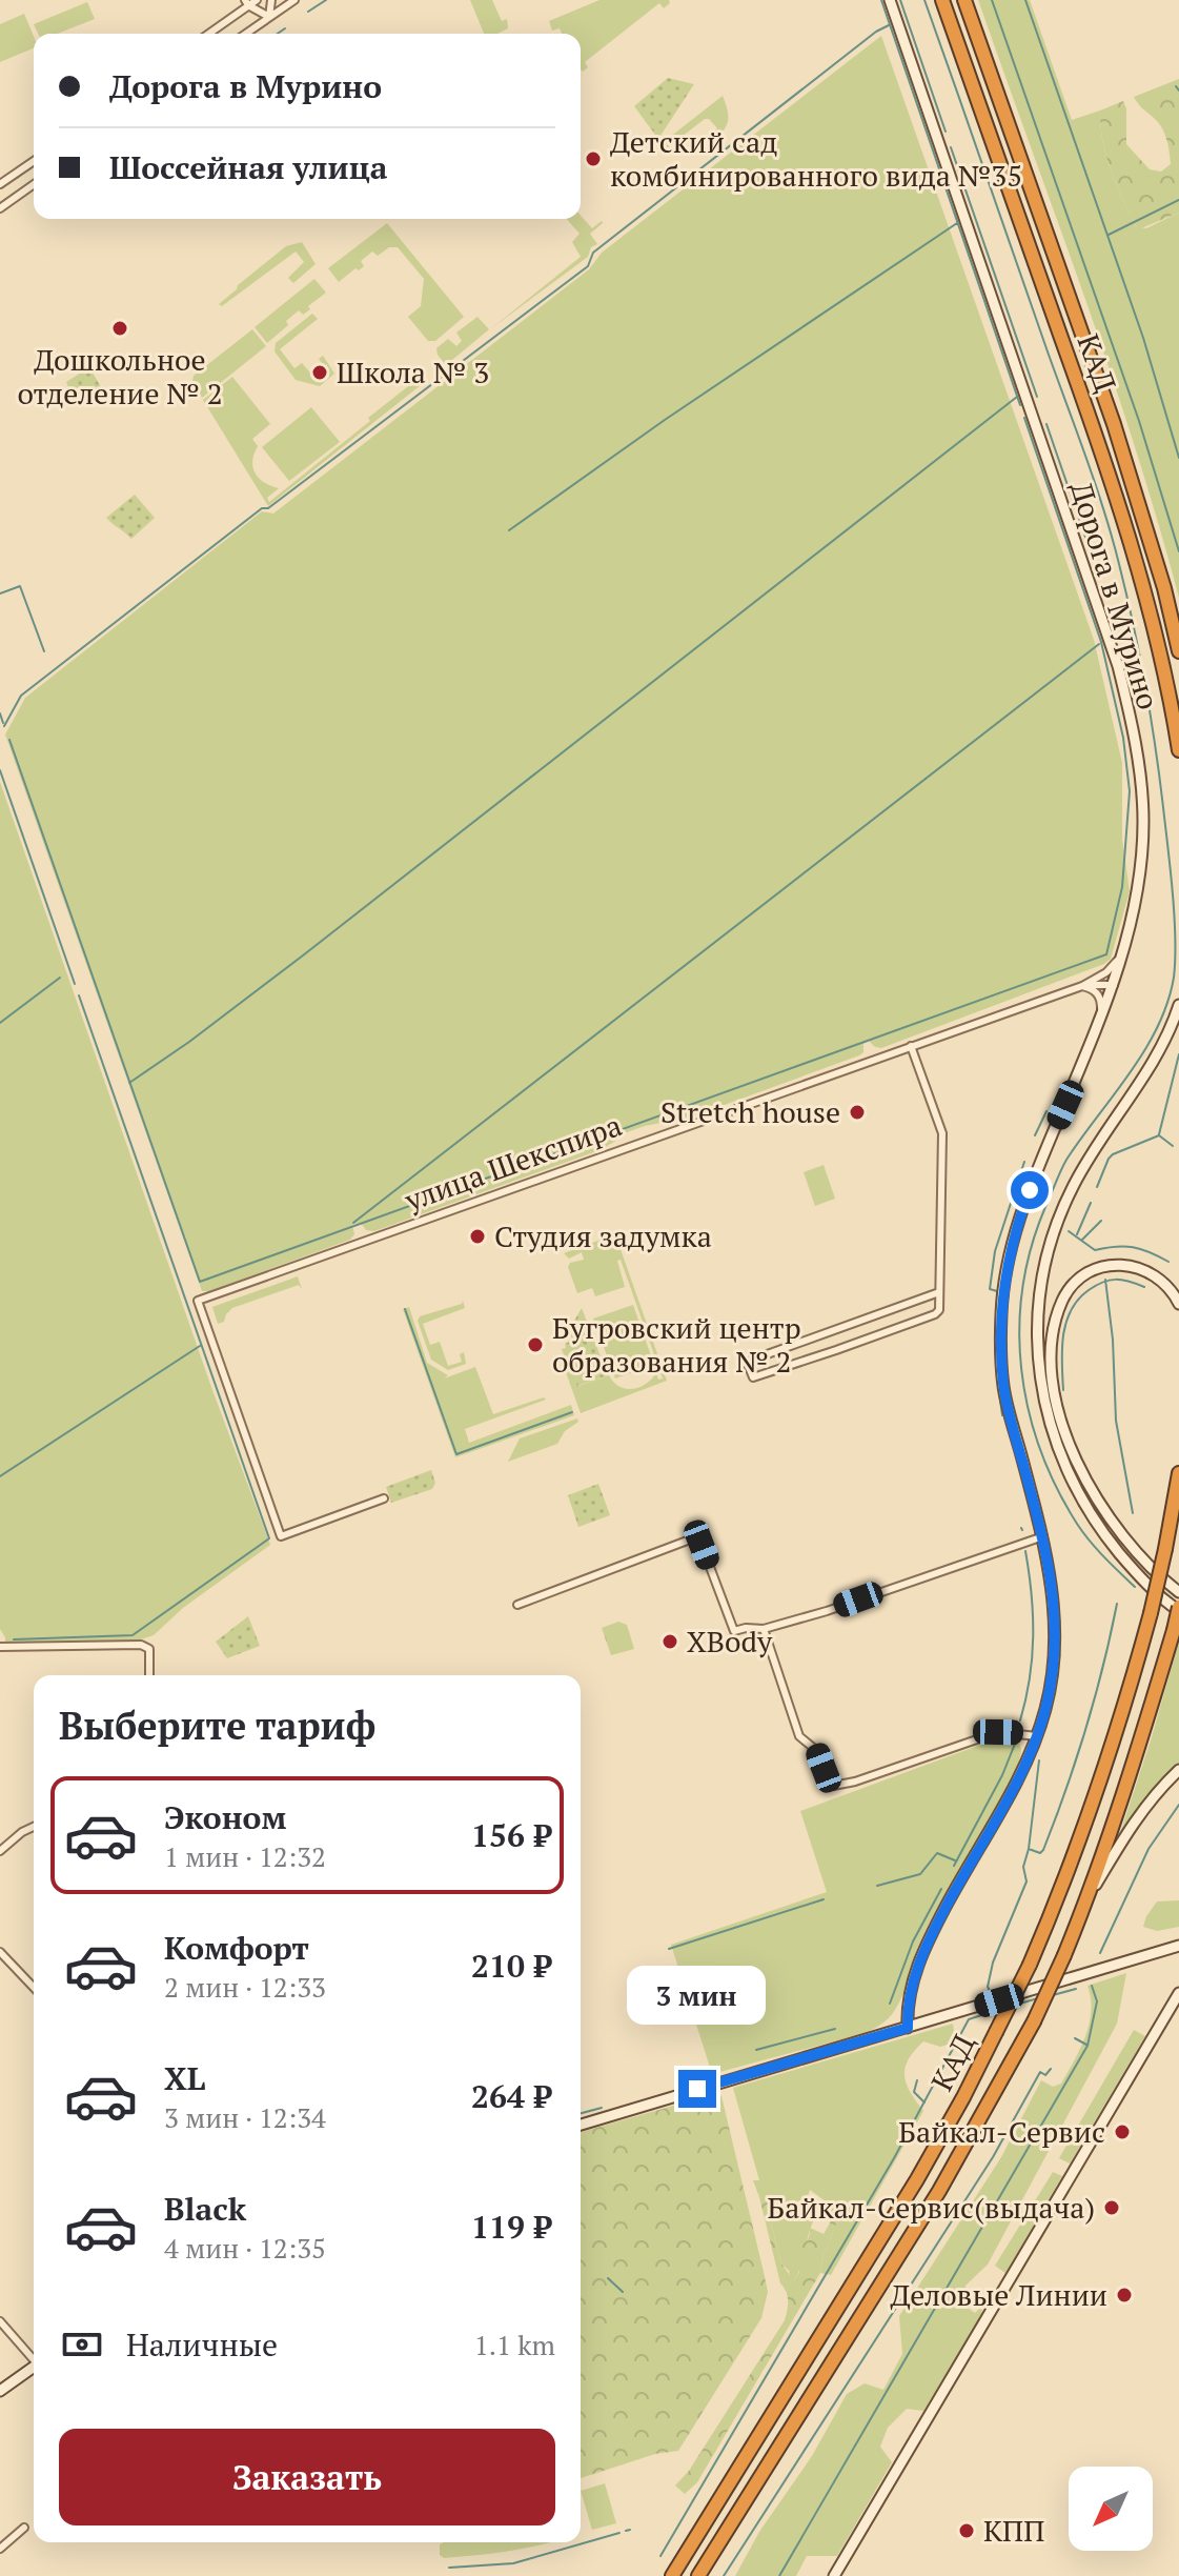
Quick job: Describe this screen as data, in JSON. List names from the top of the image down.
{
  "streets": {
    "highway": ["КАД"],
    "street": ["Дорога в Мурино", "улица Шекспира"]
  },
  "places": [
    "Детский сад комбинированного вида №35",
    "Дошкольное отделение № 2",
    "Школа № 3",
    "Stretch house",
    "Студия задумка",
    "Бугровский центр образования № 2",
    "XBody",
    "Байкал-Сервис",
    "Байкал-Сервис(выдача)",
    "Деловые Линии",
    "КПП"
  ],
  "north": "bottom left",
  "page": {
    "banner": ["Дорога в Мурино", "Шоссейная улица"],
    "heading": "Выберите тариф",
    "list": [
      {
        "name": "Эконом",
        "note": "1 мин · 12:32",
        "value": "156 ₽"
      },
      {
        "name": "Комфорт",
        "note": "2 мин · 12:33",
        "value": "210 ₽"
      },
      {
        "name": "XL",
        "note": "3 мин · 12:34",
        "value": "264 ₽"
      },
      {
        "name": "Black",
        "note": "4 мин · 12:35",
        "value": "119 ₽"
      }
    ],
    "bubble": "3 мин",
    "pay": ["Наличные", "1.1 km"],
    "buttons": "Заказать"
  }
}
